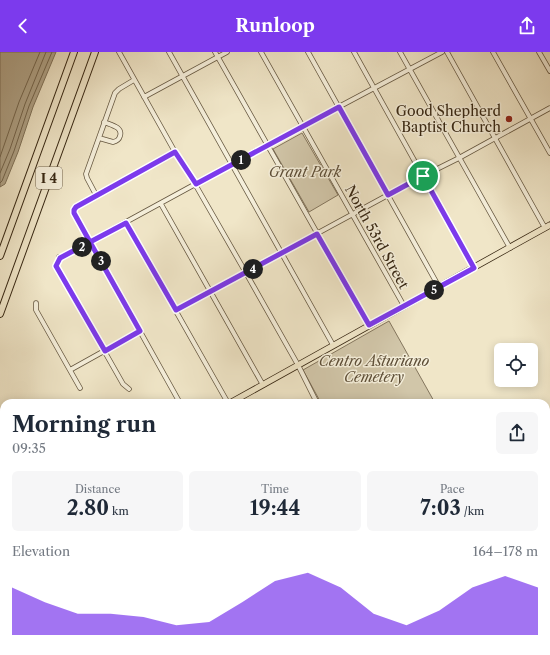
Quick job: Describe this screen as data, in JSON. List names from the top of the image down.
{
  "streets": {
    "highway": ["I 4"],
    "street": ["North 53rd Street"]
  },
  "parks": ["Grant Park", "Centro Asturiano Cemetery"],
  "places": ["Good Shepherd Baptist Church"],
  "page": {
    "header": "Runloop",
    "pins": [
      "1",
      "2",
      "3",
      "4",
      "5"
    ],
    "heading": ["Morning run", "09:35"],
    "stats": [
      ["Distance", "2.80 km"],
      ["Time", "19:44"],
      ["Pace", "7:03 /km"]
    ],
    "chart": ["Elevation", "164–178 m"]
  }
}
